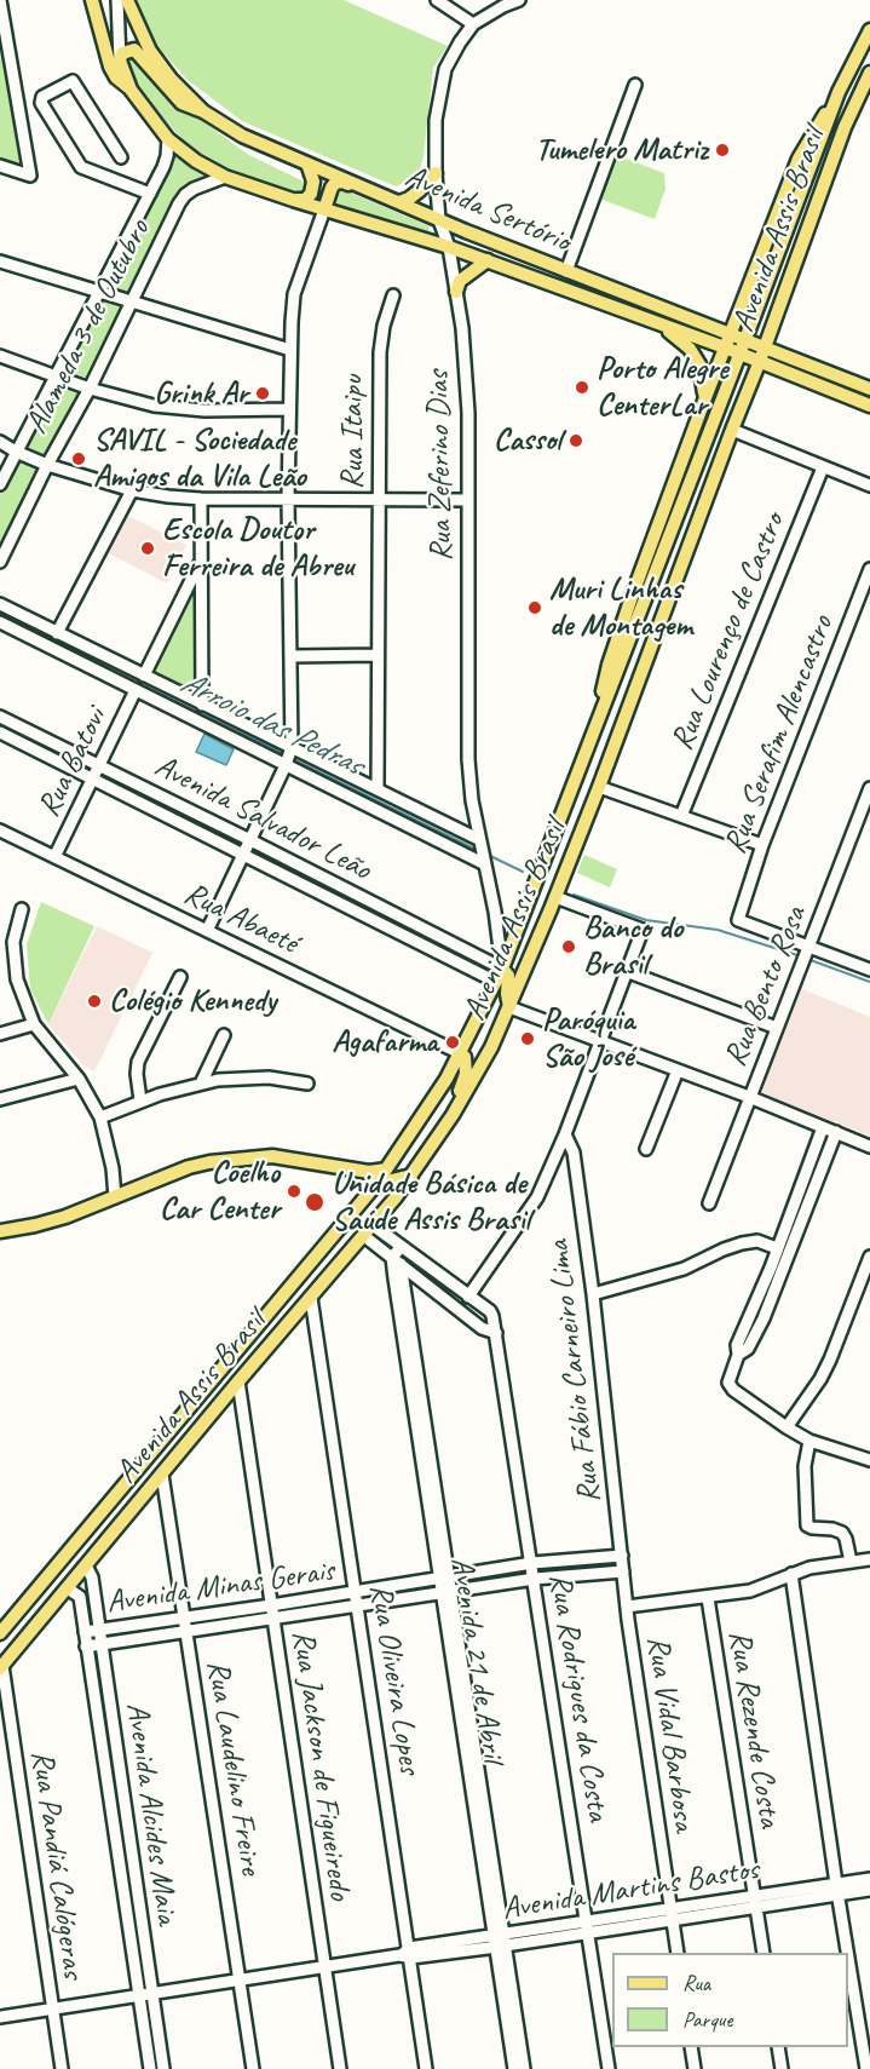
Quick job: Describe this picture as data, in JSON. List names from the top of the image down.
{
  "streets": {
    "main road": ["Avenida Sertório", "Avenida Assis Brasil"],
    "street": [
      "Alameda 3 de Outubro",
      "Rua Itaipu",
      "Rua Zeferino Dias",
      "Rua Lourenço de Castro",
      "Rua Serafim Alencastro",
      "Rua Batovi",
      "Avenida Salvador Leão",
      "Rua Abaeté",
      "Rua Bento Rosa",
      "Rua Fábio Carneiro Lima",
      "Avenida Minas Gerais",
      "Avenida 21 de Abril",
      "Rua Oliveira Lopes",
      "Rua Rodrigues da Costa",
      "Rua Rezende Costa",
      "Rua Vidal Barbosa",
      "Rua Jackson de Figueiredo",
      "Rua Laudelino Freire",
      "Avenida Alcides Maia",
      "Rua Pandiá Calógeras",
      "Avenida Martins Bastos"
    ]
  },
  "crossings": [
    ["Avenida Sertório", "Avenida Assis Brasil"],
    ["Avenida Sertório", "Alameda 3 de Outubro"],
    ["Avenida Sertório", "Rua Zeferino Dias"],
    ["Avenida Assis Brasil", "Rua Zeferino Dias"],
    ["Avenida Assis Brasil", "Avenida Salvador Leão"],
    ["Avenida Assis Brasil", "Rua Abaeté"],
    ["Avenida Assis Brasil", "Rua Oliveira Lopes"],
    ["Avenida Assis Brasil", "Rua Jackson de Figueiredo"],
    ["Avenida Assis Brasil", "Rua Laudelino Freire"],
    ["Avenida Assis Brasil", "Avenida Alcides Maia"],
    ["Avenida Assis Brasil", "Rua Pandiá Calógeras"],
    ["Rua Zeferino Dias", "Avenida Salvador Leão"],
    ["Rua Serafim Alencastro", "Rua Bento Rosa"],
    ["Rua Batovi", "Avenida Salvador Leão"],
    ["Rua Batovi", "Rua Abaeté"],
    ["Rua Fábio Carneiro Lima", "Avenida Minas Gerais"],
    ["Rua Fábio Carneiro Lima", "Rua Vidal Barbosa"],
    ["Avenida Minas Gerais", "Avenida 21 de Abril"],
    ["Avenida Minas Gerais", "Rua Oliveira Lopes"],
    ["Avenida Minas Gerais", "Rua Rodrigues da Costa"],
    ["Avenida Minas Gerais", "Rua Jackson de Figueiredo"],
    ["Avenida Minas Gerais", "Rua Laudelino Freire"],
    ["Avenida Minas Gerais", "Avenida Alcides Maia"],
    ["Avenida 21 de Abril", "Avenida Martins Bastos"],
    ["Rua Oliveira Lopes", "Avenida Martins Bastos"],
    ["Rua Rodrigues da Costa", "Avenida Martins Bastos"],
    ["Rua Rezende Costa", "Avenida Martins Bastos"],
    ["Rua Vidal Barbosa", "Avenida Martins Bastos"],
    ["Rua Jackson de Figueiredo", "Avenida Martins Bastos"],
    ["Rua Laudelino Freire", "Avenida Martins Bastos"],
    ["Avenida Alcides Maia", "Avenida Martins Bastos"],
    ["Rua Pandiá Calógeras", "Avenida Martins Bastos"]
  ],
  "water": ["Arroio das Pedras"],
  "places": [
    "Tumelero Matriz",
    "Porto Alegre CenterLar",
    "Grink Ar",
    "Cassol",
    "SAVIL - Sociedade Amigos da Vila Leão",
    "Escola Doutor Ferreira de Abreu",
    "Muri Linhas de Montagem",
    "Banco do Brasil",
    "Colégio Kennedy",
    "Paróquia São José",
    "Agafarma",
    "Coelho Car Center",
    "Unidade Básica de Saúde Assis Brasil"
  ],
  "legend": ["Rua", "Parque"]
}
